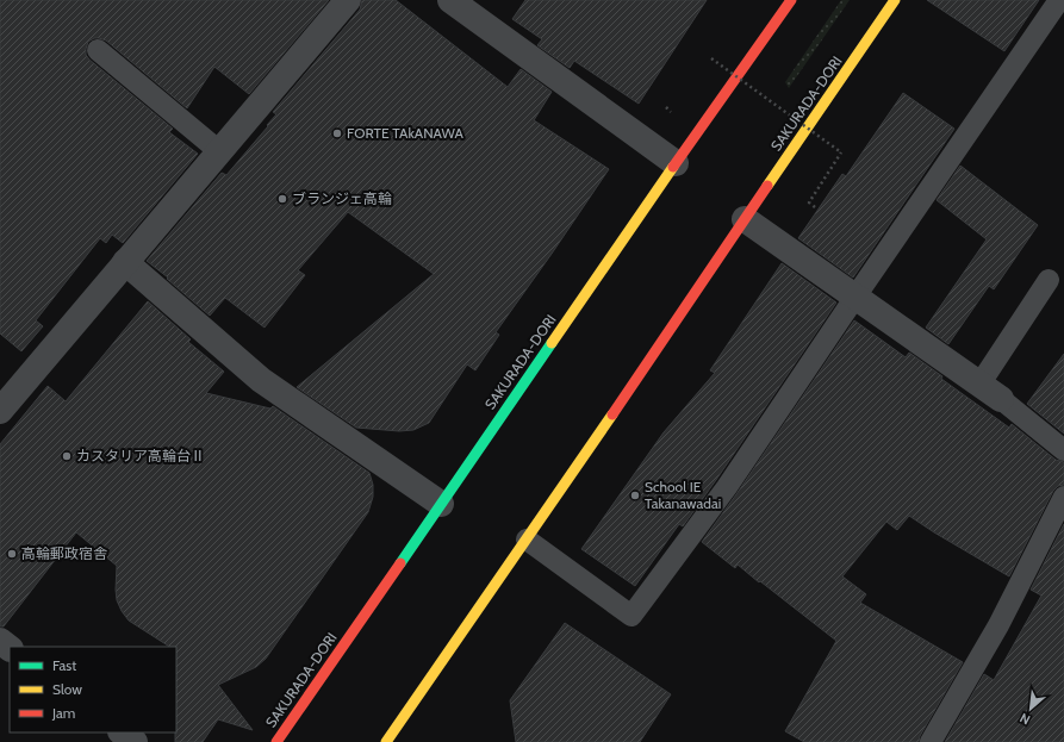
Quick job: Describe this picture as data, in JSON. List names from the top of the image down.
{
  "streets": {
    "highway": ["SAKURADA-DORI"]
  },
  "places": [
    "FORTE TAkANAWA",
    "ブランジェ高輪",
    "カスタリア高輪台Ⅱ",
    "School IE Takanawadai",
    "高輪郵政宿舎"
  ],
  "legend": ["Fast", "Slow", "Jam"],
  "north": "bottom left"
}
